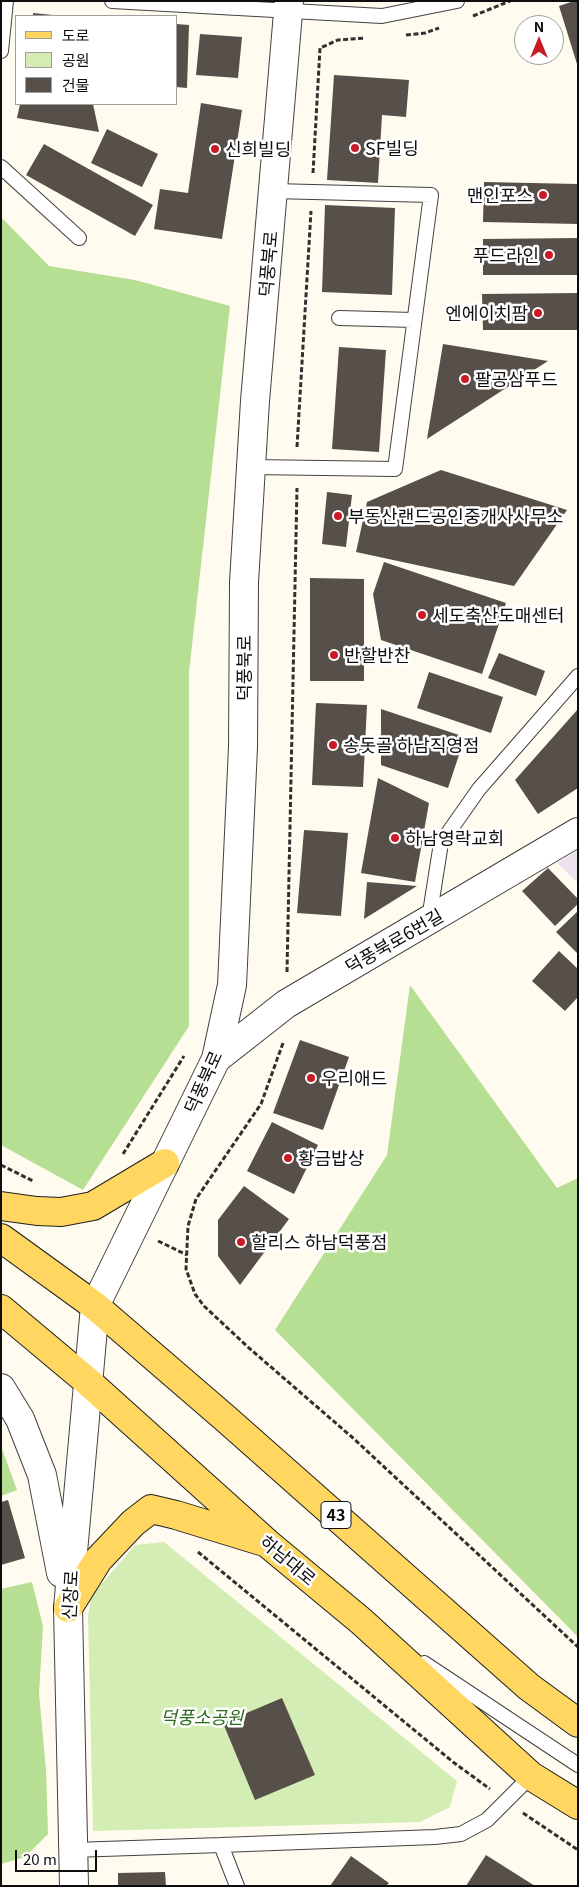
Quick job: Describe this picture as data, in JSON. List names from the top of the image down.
{
  "streets": {
    "main road": ["43", "하남대로"],
    "street": ["덕풍북로", "덕풍북로6번길", "신장로"]
  },
  "crossings": [
    ["덕풍북로", "덕풍북로6번길"],
    ["덕풍북로", "43"],
    ["덕풍북로", "신장로"],
    ["43", "신장로"],
    ["하남대로", "신장로"]
  ],
  "parks": ["덕풍소공원"],
  "places": [
    "SF빌딩",
    "신희빌딩",
    "맨인포스",
    "푸드라인",
    "엔에이치팜",
    "팔공삼푸드",
    "부동산랜드공인중개사사무소",
    "세도축산도매센터",
    "반할반찬",
    "송돗골 하남직영점",
    "하남영락교회",
    "우리애드",
    "황금밥상",
    "할리스 하남덕풍점"
  ],
  "legend": ["도로", "공원", "건물"],
  "scale_bar": "20 m",
  "north": "top"
}
